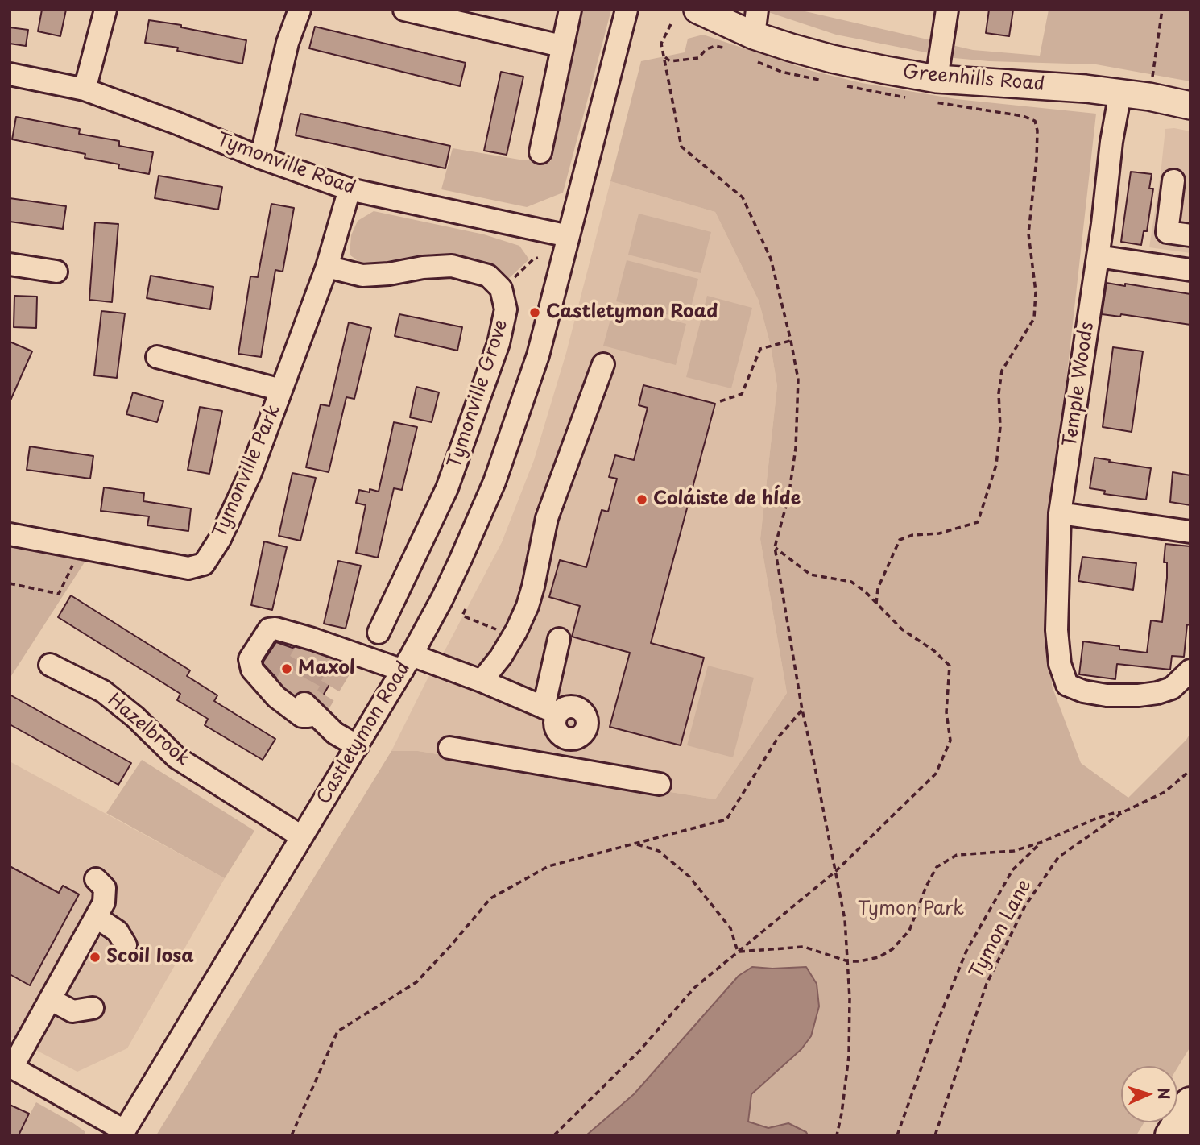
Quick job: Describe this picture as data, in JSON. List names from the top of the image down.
{
  "streets": {
    "main road": ["Greenhills Road"],
    "street": [
      "Tymonville Road",
      "Temple Woods",
      "Tymonville Grove",
      "Tymonville Park",
      "Hazelbrook",
      "Castletymon Road"
    ],
    "path": ["Tymon Lane"]
  },
  "crossings": [
    ["Greenhills Road", "Temple Woods"],
    ["Tymonville Road", "Tymonville Park"],
    ["Tymonville Road", "Castletymon Road"],
    ["Tymonville Grove", "Tymonville Park"],
    ["Hazelbrook", "Castletymon Road"]
  ],
  "parks": ["Tymon Park"],
  "places": [
    "Castletymon Road",
    "Coláiste de hÍde",
    "Maxol",
    "Scoil Iosa"
  ],
  "north": "right"
}
